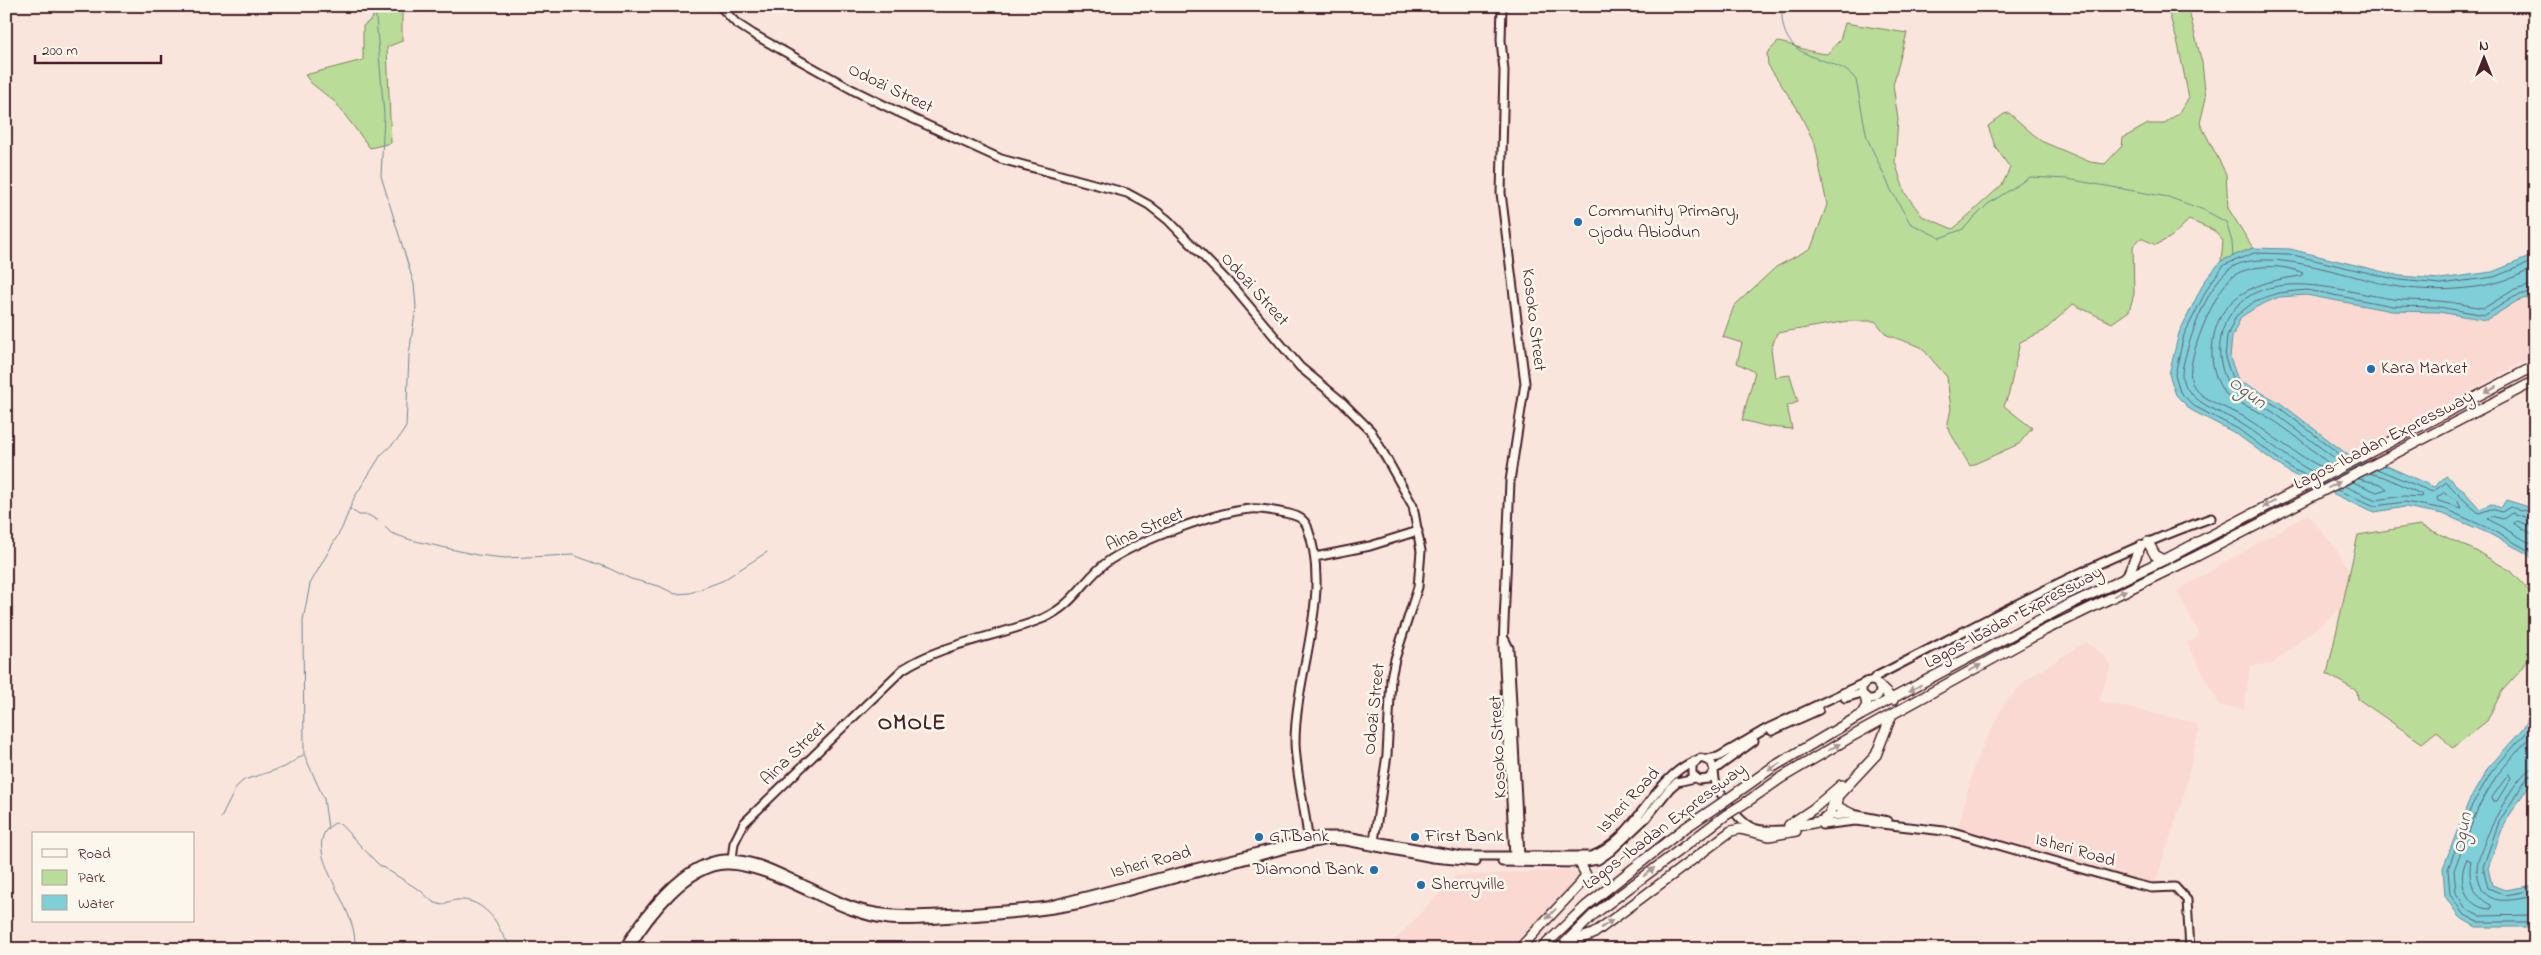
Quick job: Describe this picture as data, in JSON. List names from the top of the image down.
{
  "streets": {
    "highway": ["Lagos-Ibadan Expressway"],
    "main road": [
      "Odozi Street",
      "Kosoko Street",
      "Aina Street",
      "Isheri Road"
    ]
  },
  "crossings": [
    ["Odozi Street", "Isheri Road"],
    ["Kosoko Street", "Isheri Road"],
    ["Aina Street", "Isheri Road"]
  ],
  "districts": ["OMOLE"],
  "water": ["Ogun"],
  "places": [
    "Community Primary, Ojodu Abiodun",
    "Kara Market",
    "GTBank",
    "First Bank",
    "Diamond Bank",
    "Sherryville"
  ],
  "legend": ["Road", "Park", "Water"],
  "scale_bar": "200 m",
  "north": "top"
}
